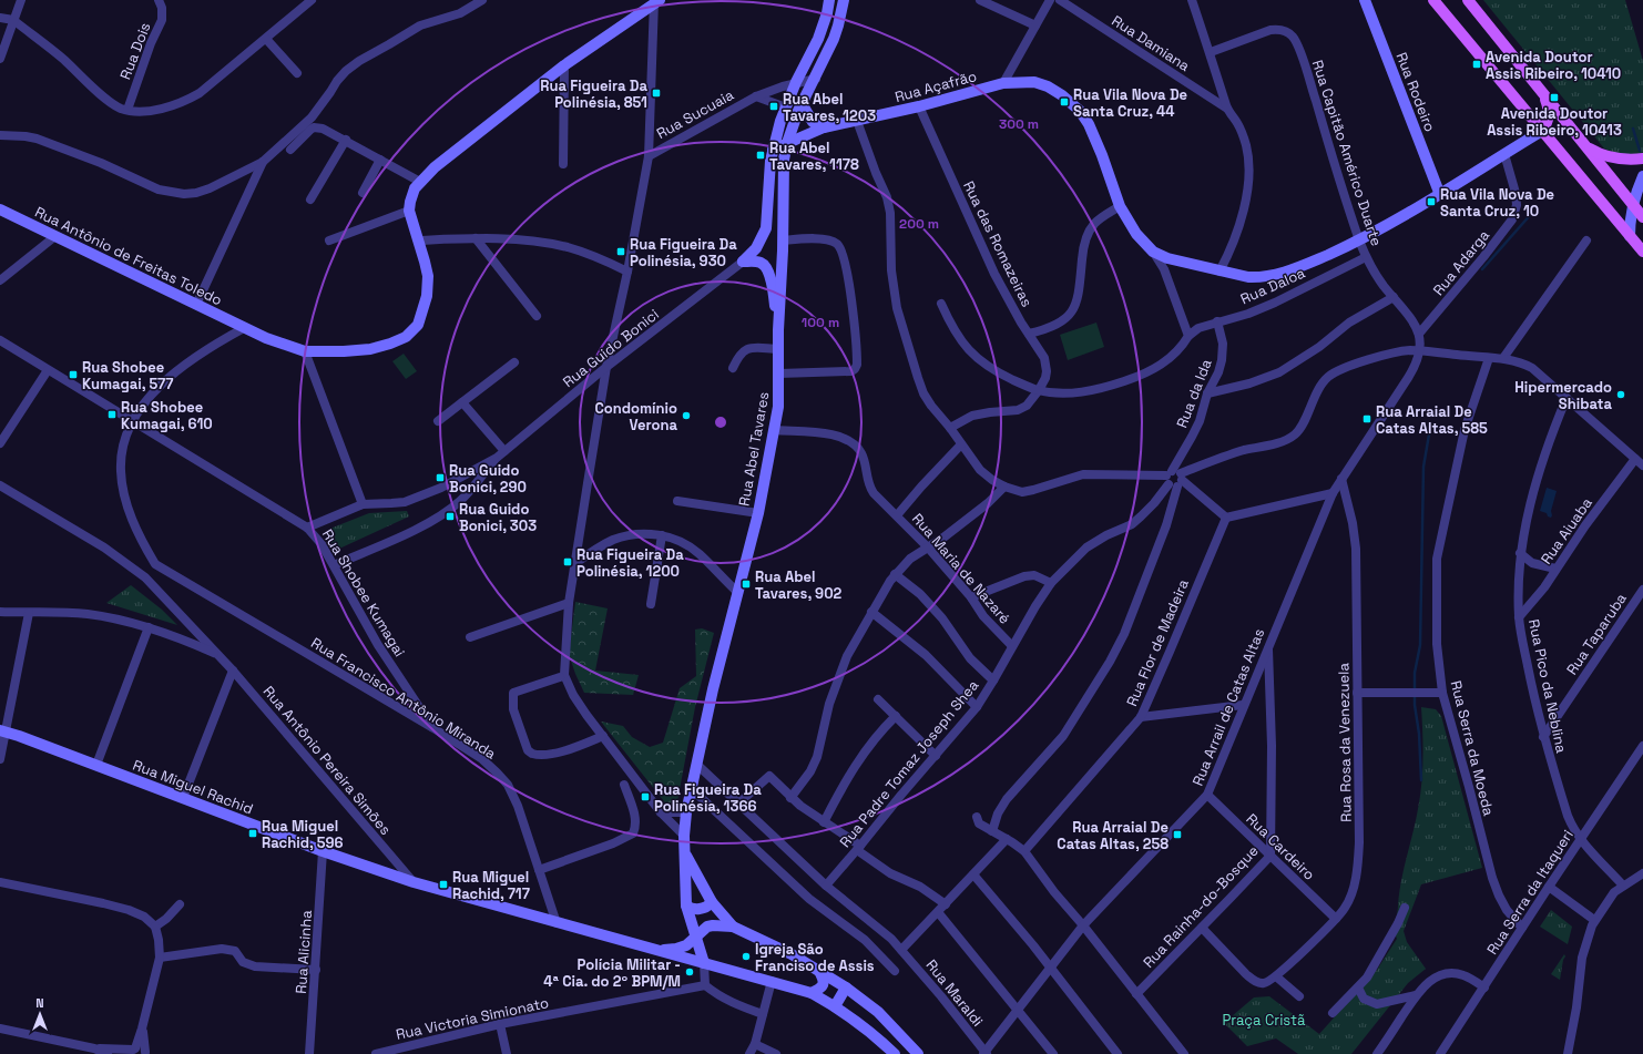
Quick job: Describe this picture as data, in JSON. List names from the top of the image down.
{
  "streets": {
    "street": [
      "Rua Damiana",
      "Rua Dois",
      "Rua Açafrão",
      "Rua Rodeiro",
      "Rua Sucuaia",
      "Rua Capitão Américo Duarte",
      "Rua das Romazeiras",
      "Rua Antônio de Freitas Toledo",
      "Rua Adarga",
      "Rua Daloa",
      "Rua Guido Bonici",
      "Rua da Ida",
      "Rua Abel Tavares",
      "Rua Aiuaba",
      "Rua Maria de Nazaré",
      "Rua Shobee Kumagai",
      "Rua Taparuba",
      "Rua Flor de Madeira",
      "Rua Pico da Neblina",
      "Rua Francisco Antônio Miranda",
      "Rua Arrail de Catas Altas",
      "Rua Rosa da Venezuela",
      "Rua Serra da Moeda",
      "Rua Antônio Pereira Simões",
      "Rua Padre Tomaz Joseph Shea",
      "Rua Miguel Rachid",
      "Rua Cardeiro",
      "Rua Serra da Itaqueri",
      "Rua Rainha-do-Bosque",
      "Rua Alicinha",
      "Rua Maraldi",
      "Rua Victoria Simionato"
    ]
  },
  "crossings": [
    ["Rua Açafrão", "Rua das Romazeiras"],
    ["Rua Açafrão", "Rua Abel Tavares"],
    ["Rua Sucuaia", "Rua Abel Tavares"],
    ["Rua Capitão Américo Duarte", "Rua Adarga"],
    ["Rua Capitão Américo Duarte", "Rua Daloa"],
    ["Rua das Romazeiras", "Rua Daloa"],
    ["Rua Daloa", "Rua da Ida"],
    ["Rua Guido Bonici", "Rua Shobee Kumagai"],
    ["Rua da Ida", "Rua Padre Tomaz Joseph Shea"],
    ["Rua Abel Tavares", "Rua Maria de Nazaré"],
    ["Rua Abel Tavares", "Rua Miguel Rachid"],
    ["Rua Abel Tavares", "Rua Maraldi"],
    ["Rua Aiuaba", "Rua Pico da Neblina"],
    ["Rua Maria de Nazaré", "Rua Padre Tomaz Joseph Shea"],
    ["Rua Shobee Kumagai", "Rua Francisco Antônio Miranda"],
    ["Rua Taparuba", "Rua Pico da Neblina"],
    ["Rua Pico da Neblina", "Rua Serra da Itaqueri"],
    ["Rua Francisco Antônio Miranda", "Rua Miguel Rachid"],
    ["Rua Arrail de Catas Altas", "Rua Rosa da Venezuela"],
    ["Rua Arrail de Catas Altas", "Rua Cardeiro"],
    ["Rua Arrail de Catas Altas", "Rua Rainha-do-Bosque"],
    ["Rua Arrail de Catas Altas", "Rua Maraldi"],
    ["Rua Rosa da Venezuela", "Rua Cardeiro"],
    ["Rua Rosa da Venezuela", "Rua Rainha-do-Bosque"],
    ["Rua Serra da Moeda", "Rua Serra da Itaqueri"],
    ["Rua Antônio Pereira Simões", "Rua Miguel Rachid"],
    ["Rua Padre Tomaz Joseph Shea", "Rua Maraldi"],
    ["Rua Miguel Rachid", "Rua Alicinha"],
    ["Rua Cardeiro", "Rua Rainha-do-Bosque"]
  ],
  "parks": ["Praça Cristã"],
  "places": {
    "transit": [
      "Avenida Doutor Assis Ribeiro, 10410",
      "Rua Figueira Da Polinésia, 851",
      "Avenida Doutor Assis Ribeiro, 10413",
      "Rua Vila Nova De Santa Cruz, 44",
      "Rua Abel Tavares, 1203",
      "Rua Abel Tavares, 1178",
      "Rua Vila Nova De Santa Cruz, 10",
      "Rua Figueira Da Polinésia, 930",
      "Rua Shobee Kumagai, 577",
      "Rua Shobee Kumagai, 610",
      "Rua Arraial De Catas Altas, 585",
      "Rua Guido Bonici, 290",
      "Rua Guido Bonici, 303",
      "Rua Figueira Da Polinésia, 1200",
      "Rua Abel Tavares, 902",
      "Rua Figueira Da Polinésia, 1366",
      "Rua Miguel Rachid, 596",
      "Rua Arraial De Catas Altas, 258",
      "Rua Miguel Rachid, 717"
    ],
    "other": [
      "Hipermercado Shibata",
      "Condomínio Verona",
      "Igreja São Franciso de Assis",
      "Polícia Militar - 4ª Cia. do 2º BPM/M"
    ]
  },
  "north": "top",
  "rings": ["300 m", "200 m", "100 m"]
}
